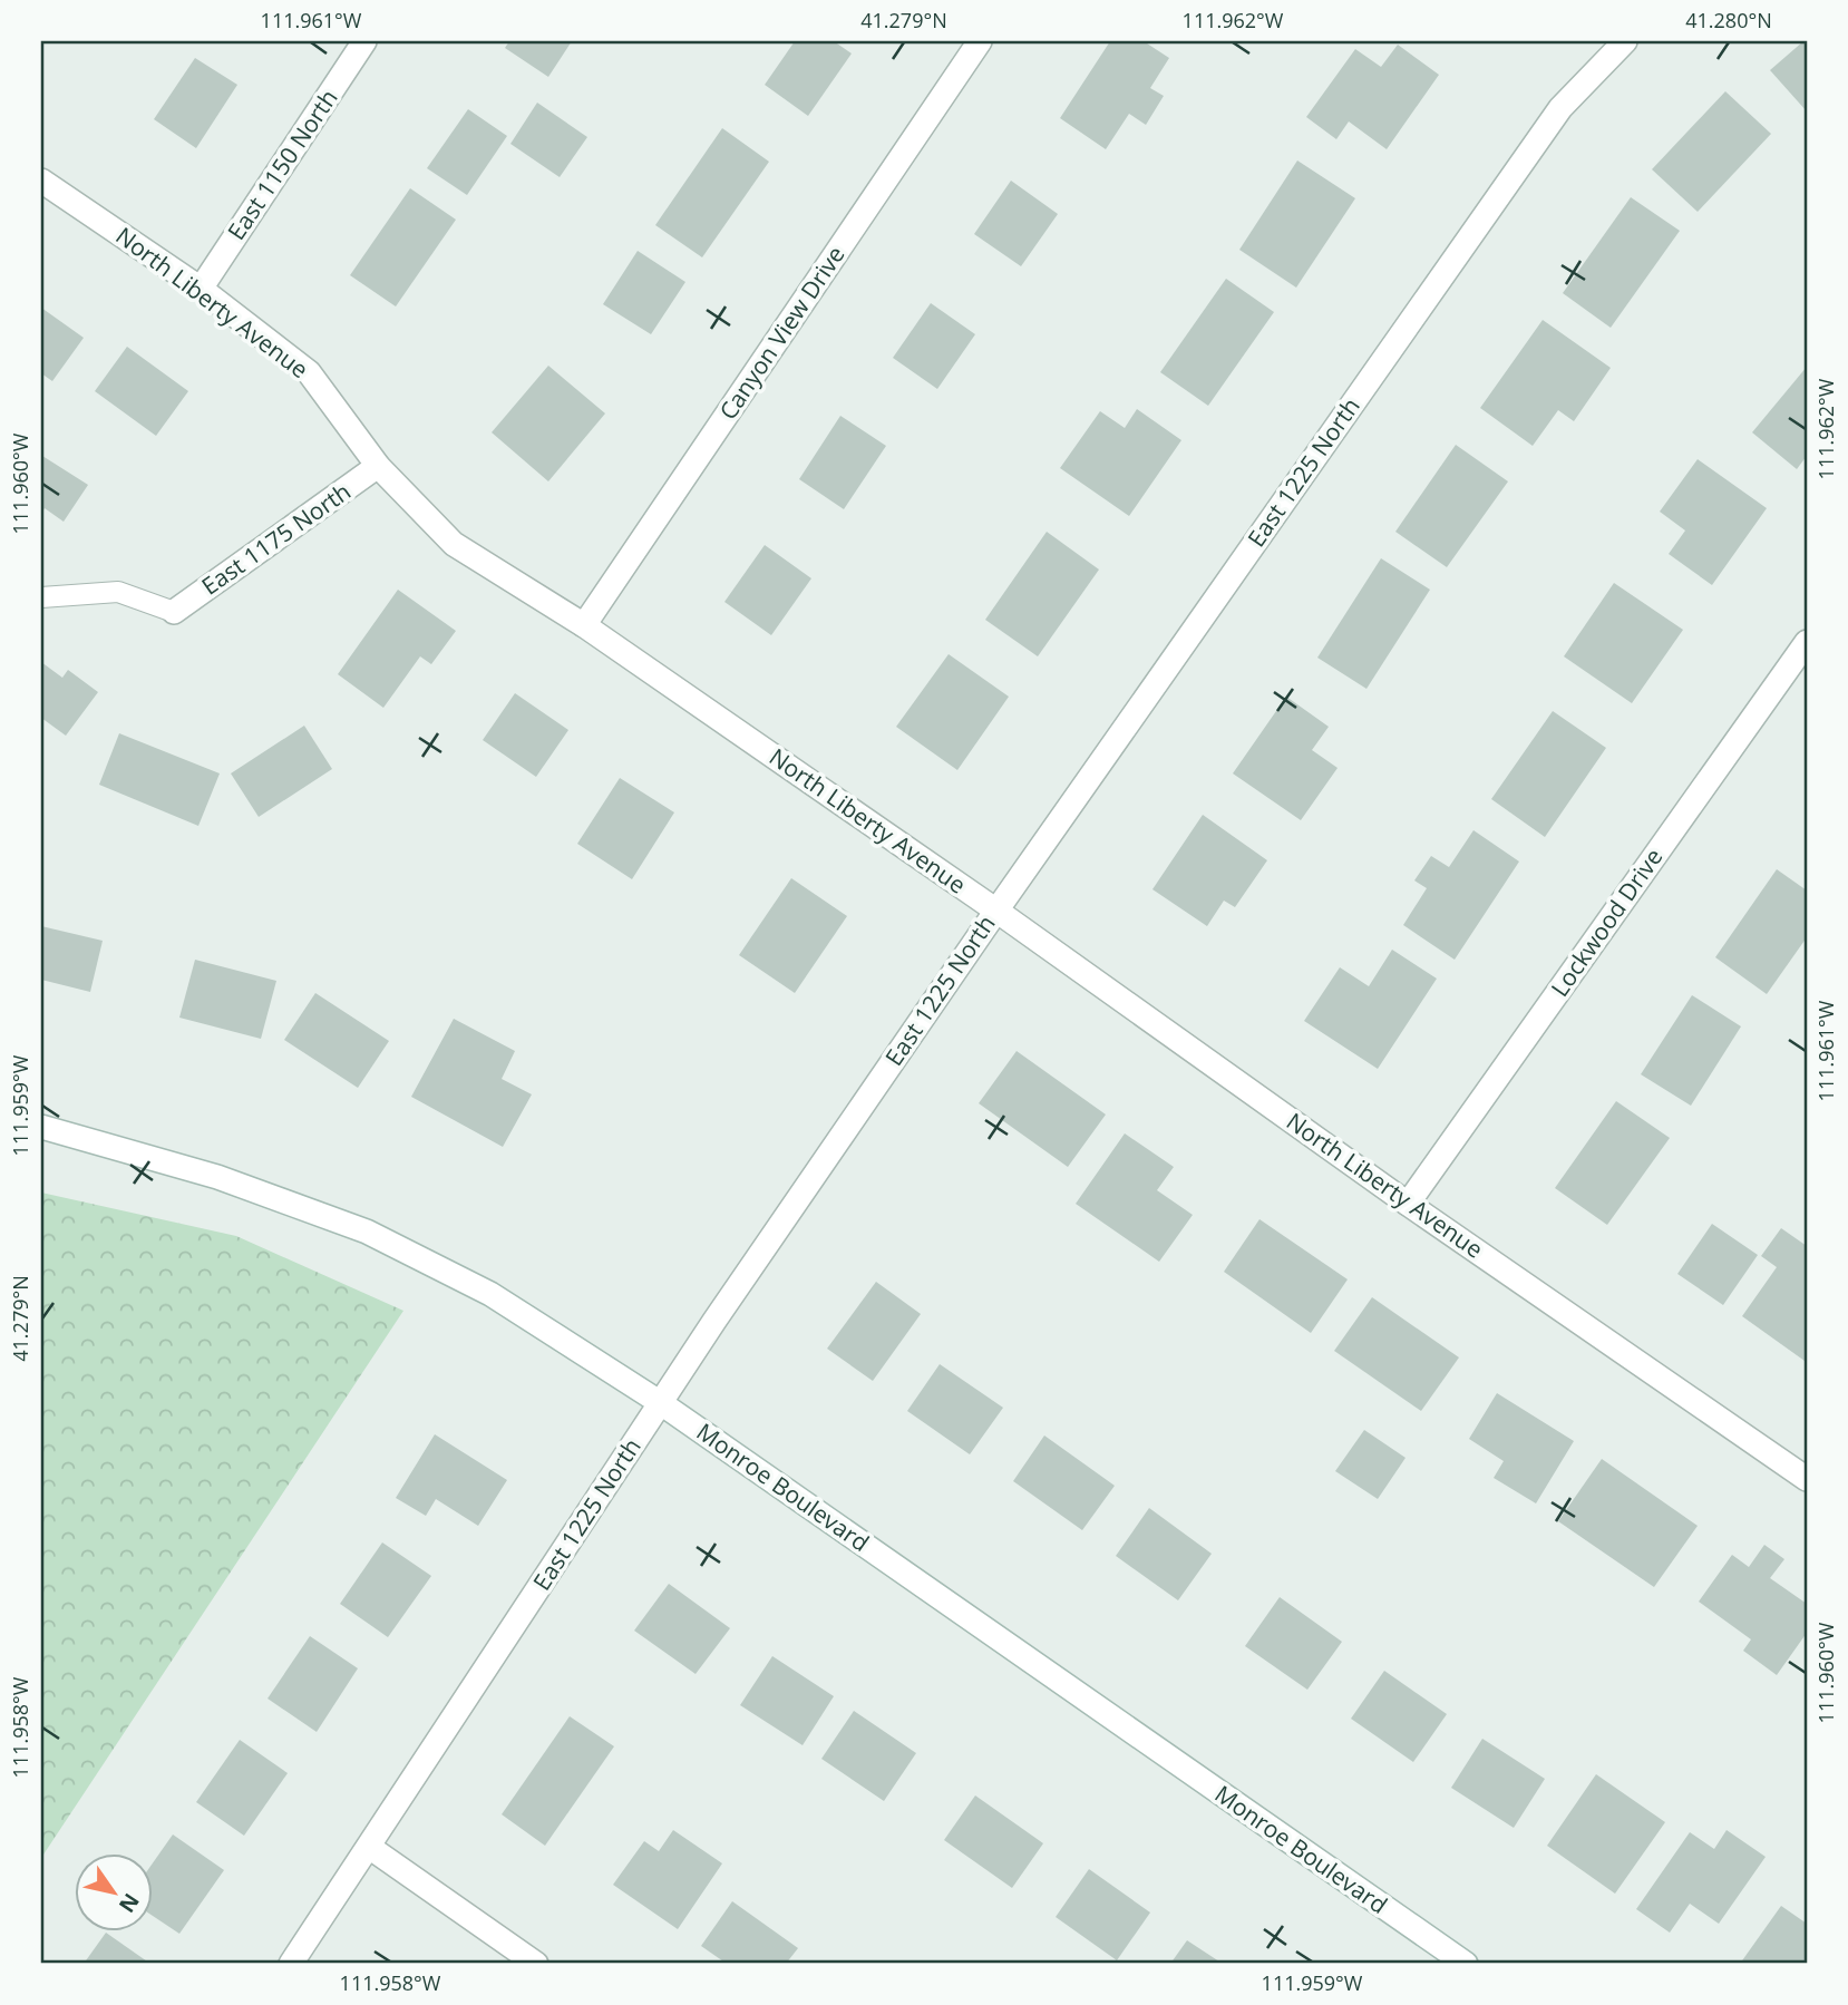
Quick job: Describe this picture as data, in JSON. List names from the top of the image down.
{
  "streets": {
    "street": [
      "East 1150 North",
      "North Liberty Avenue",
      "Canyon View Drive",
      "East 1225 North",
      "East 1175 North",
      "Lockwood Drive",
      "Monroe Boulevard"
    ]
  },
  "crossings": [
    ["East 1150 North", "North Liberty Avenue"],
    ["North Liberty Avenue", "Canyon View Drive"],
    ["North Liberty Avenue", "East 1225 North"],
    ["North Liberty Avenue", "East 1175 North"],
    ["North Liberty Avenue", "Lockwood Drive"],
    ["East 1225 North", "Monroe Boulevard"]
  ],
  "north": "bottom right",
  "coordinates": [
    "111.961°W",
    "41.279°N",
    "111.962°W",
    "41.280°N",
    "111.960°W",
    "111.959°W",
    "111.958°W"
  ]
}
